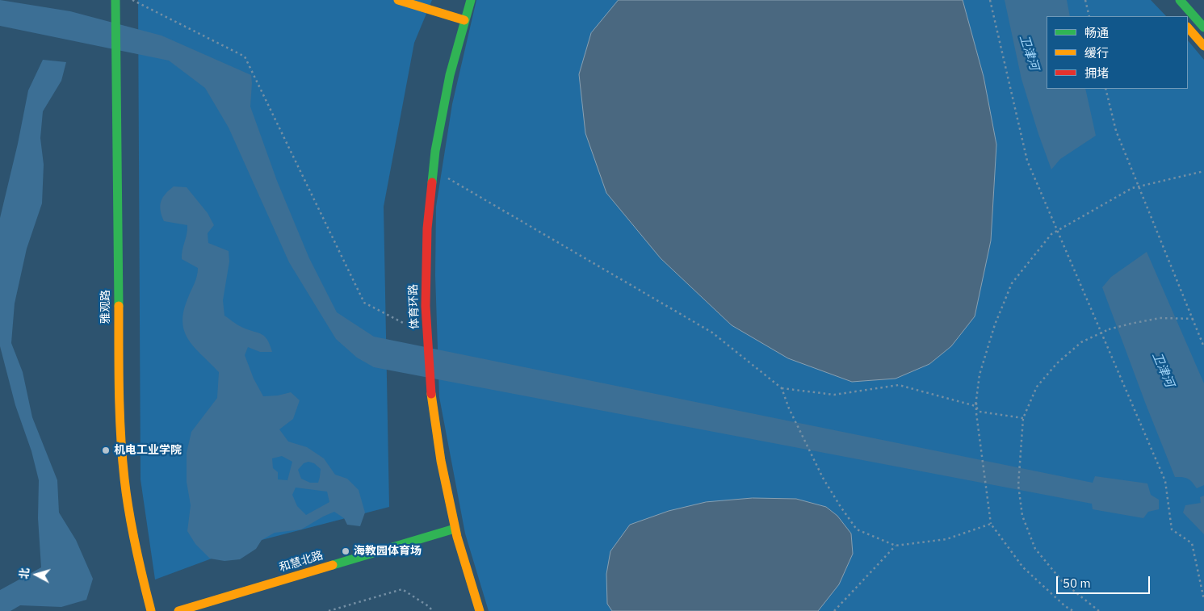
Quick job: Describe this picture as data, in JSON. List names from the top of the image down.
{
  "streets": {
    "main road": ["雅观路", "体育环路", "和慧北路"]
  },
  "crossings": [
    ["体育环路", "和慧北路"]
  ],
  "water": ["卫津河"],
  "places": ["机电工业学院", "海教园体育场"],
  "legend": ["畅通", "缓行", "拥堵"],
  "scale_bar": "50 m",
  "north": "left"
}
